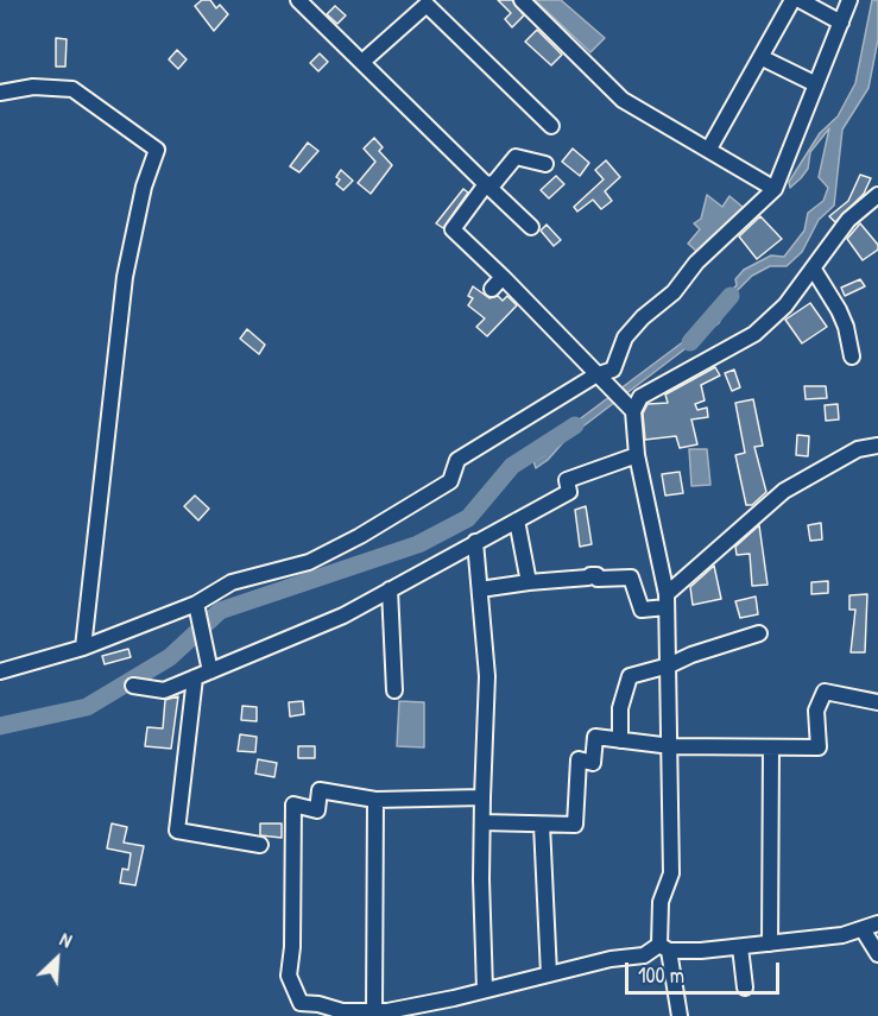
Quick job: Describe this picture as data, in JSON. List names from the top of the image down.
{
  "scale_bar": "100 m",
  "north": "top right"
}
